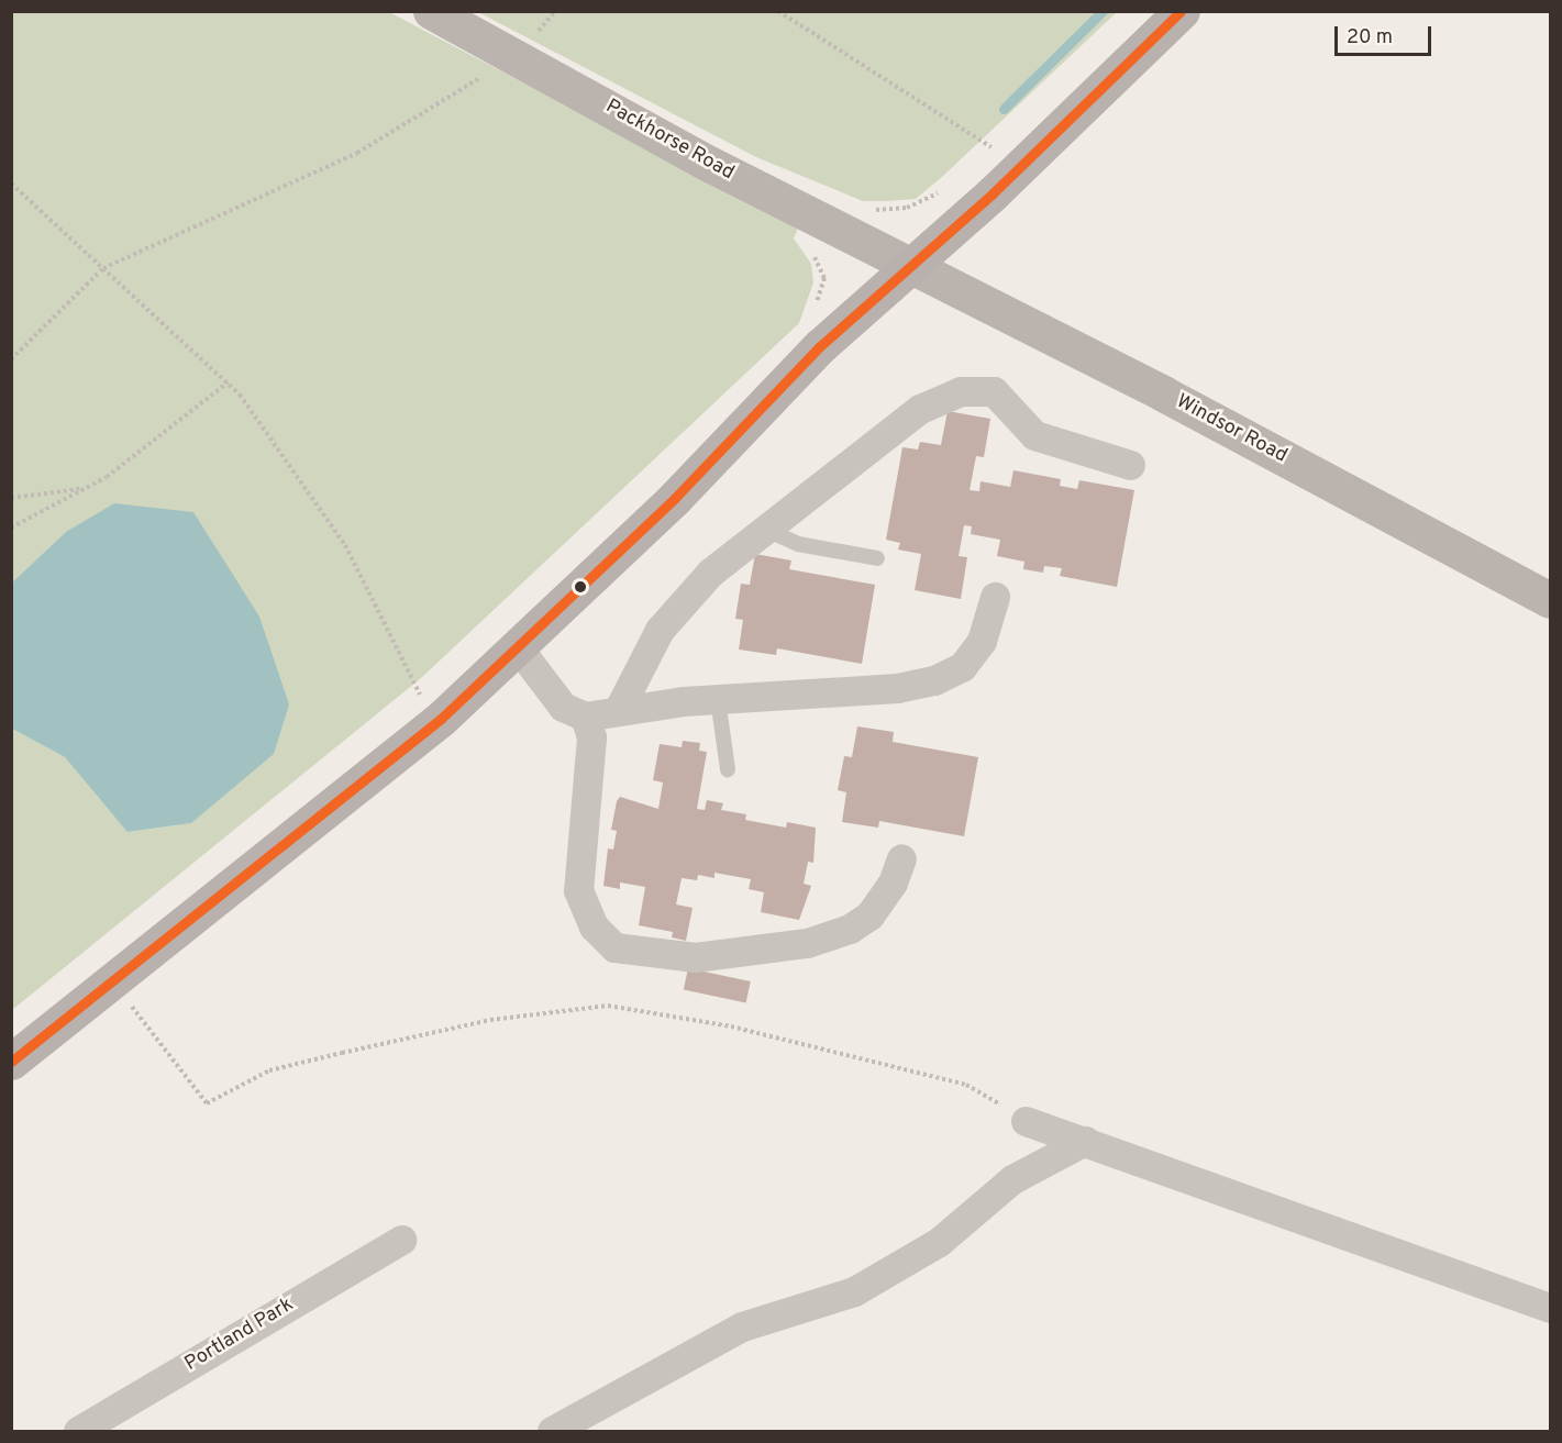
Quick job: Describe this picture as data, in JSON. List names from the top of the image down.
{
  "streets": {
    "main road": ["Packhorse Road", "Windsor Road"],
    "street": ["Portland Park"]
  },
  "crossings": [
    ["Packhorse Road", "Windsor Road"]
  ],
  "scale_bar": "20 m"
}
